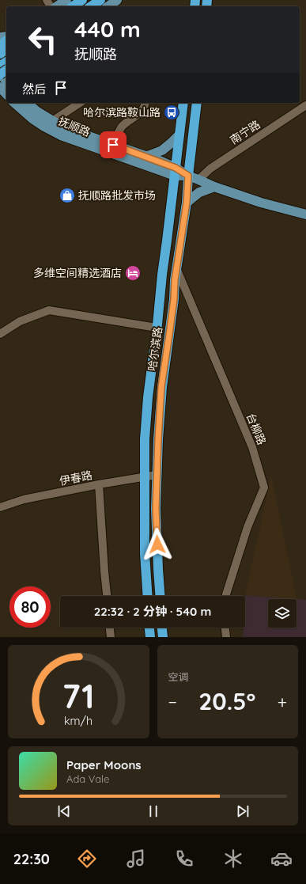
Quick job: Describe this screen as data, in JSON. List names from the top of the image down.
{
  "streets": {
    "highway": ["哈尔滨路"],
    "main road": ["抚顺路"],
    "street": ["南宁路", "台柳路", "伊春路"]
  },
  "crossings": [
    ["抚顺路", "南宁路"],
    ["抚顺路", "哈尔滨路"],
    ["哈尔滨路", "台柳路"],
    ["哈尔滨路", "伊春路"]
  ],
  "places": {
    "bus stop": ["哈尔滨路鞍山路"],
    "shop": ["抚顺路批发市场"],
    "hotel": ["多维空间精选酒店"]
  },
  "page": {
    "turn": ["440 m", "抚顺路"],
    "then": "然后",
    "limit": "80",
    "trip": "22:32 · 2 分钟 · 540 m",
    "tile": "空调",
    "heat": ["−", "20.5°", "+"],
    "song": ["Paper Moons", "Ada Vale"],
    "tabs": "22:30",
    "gauge": ["71", "km/h"]
  }
}
